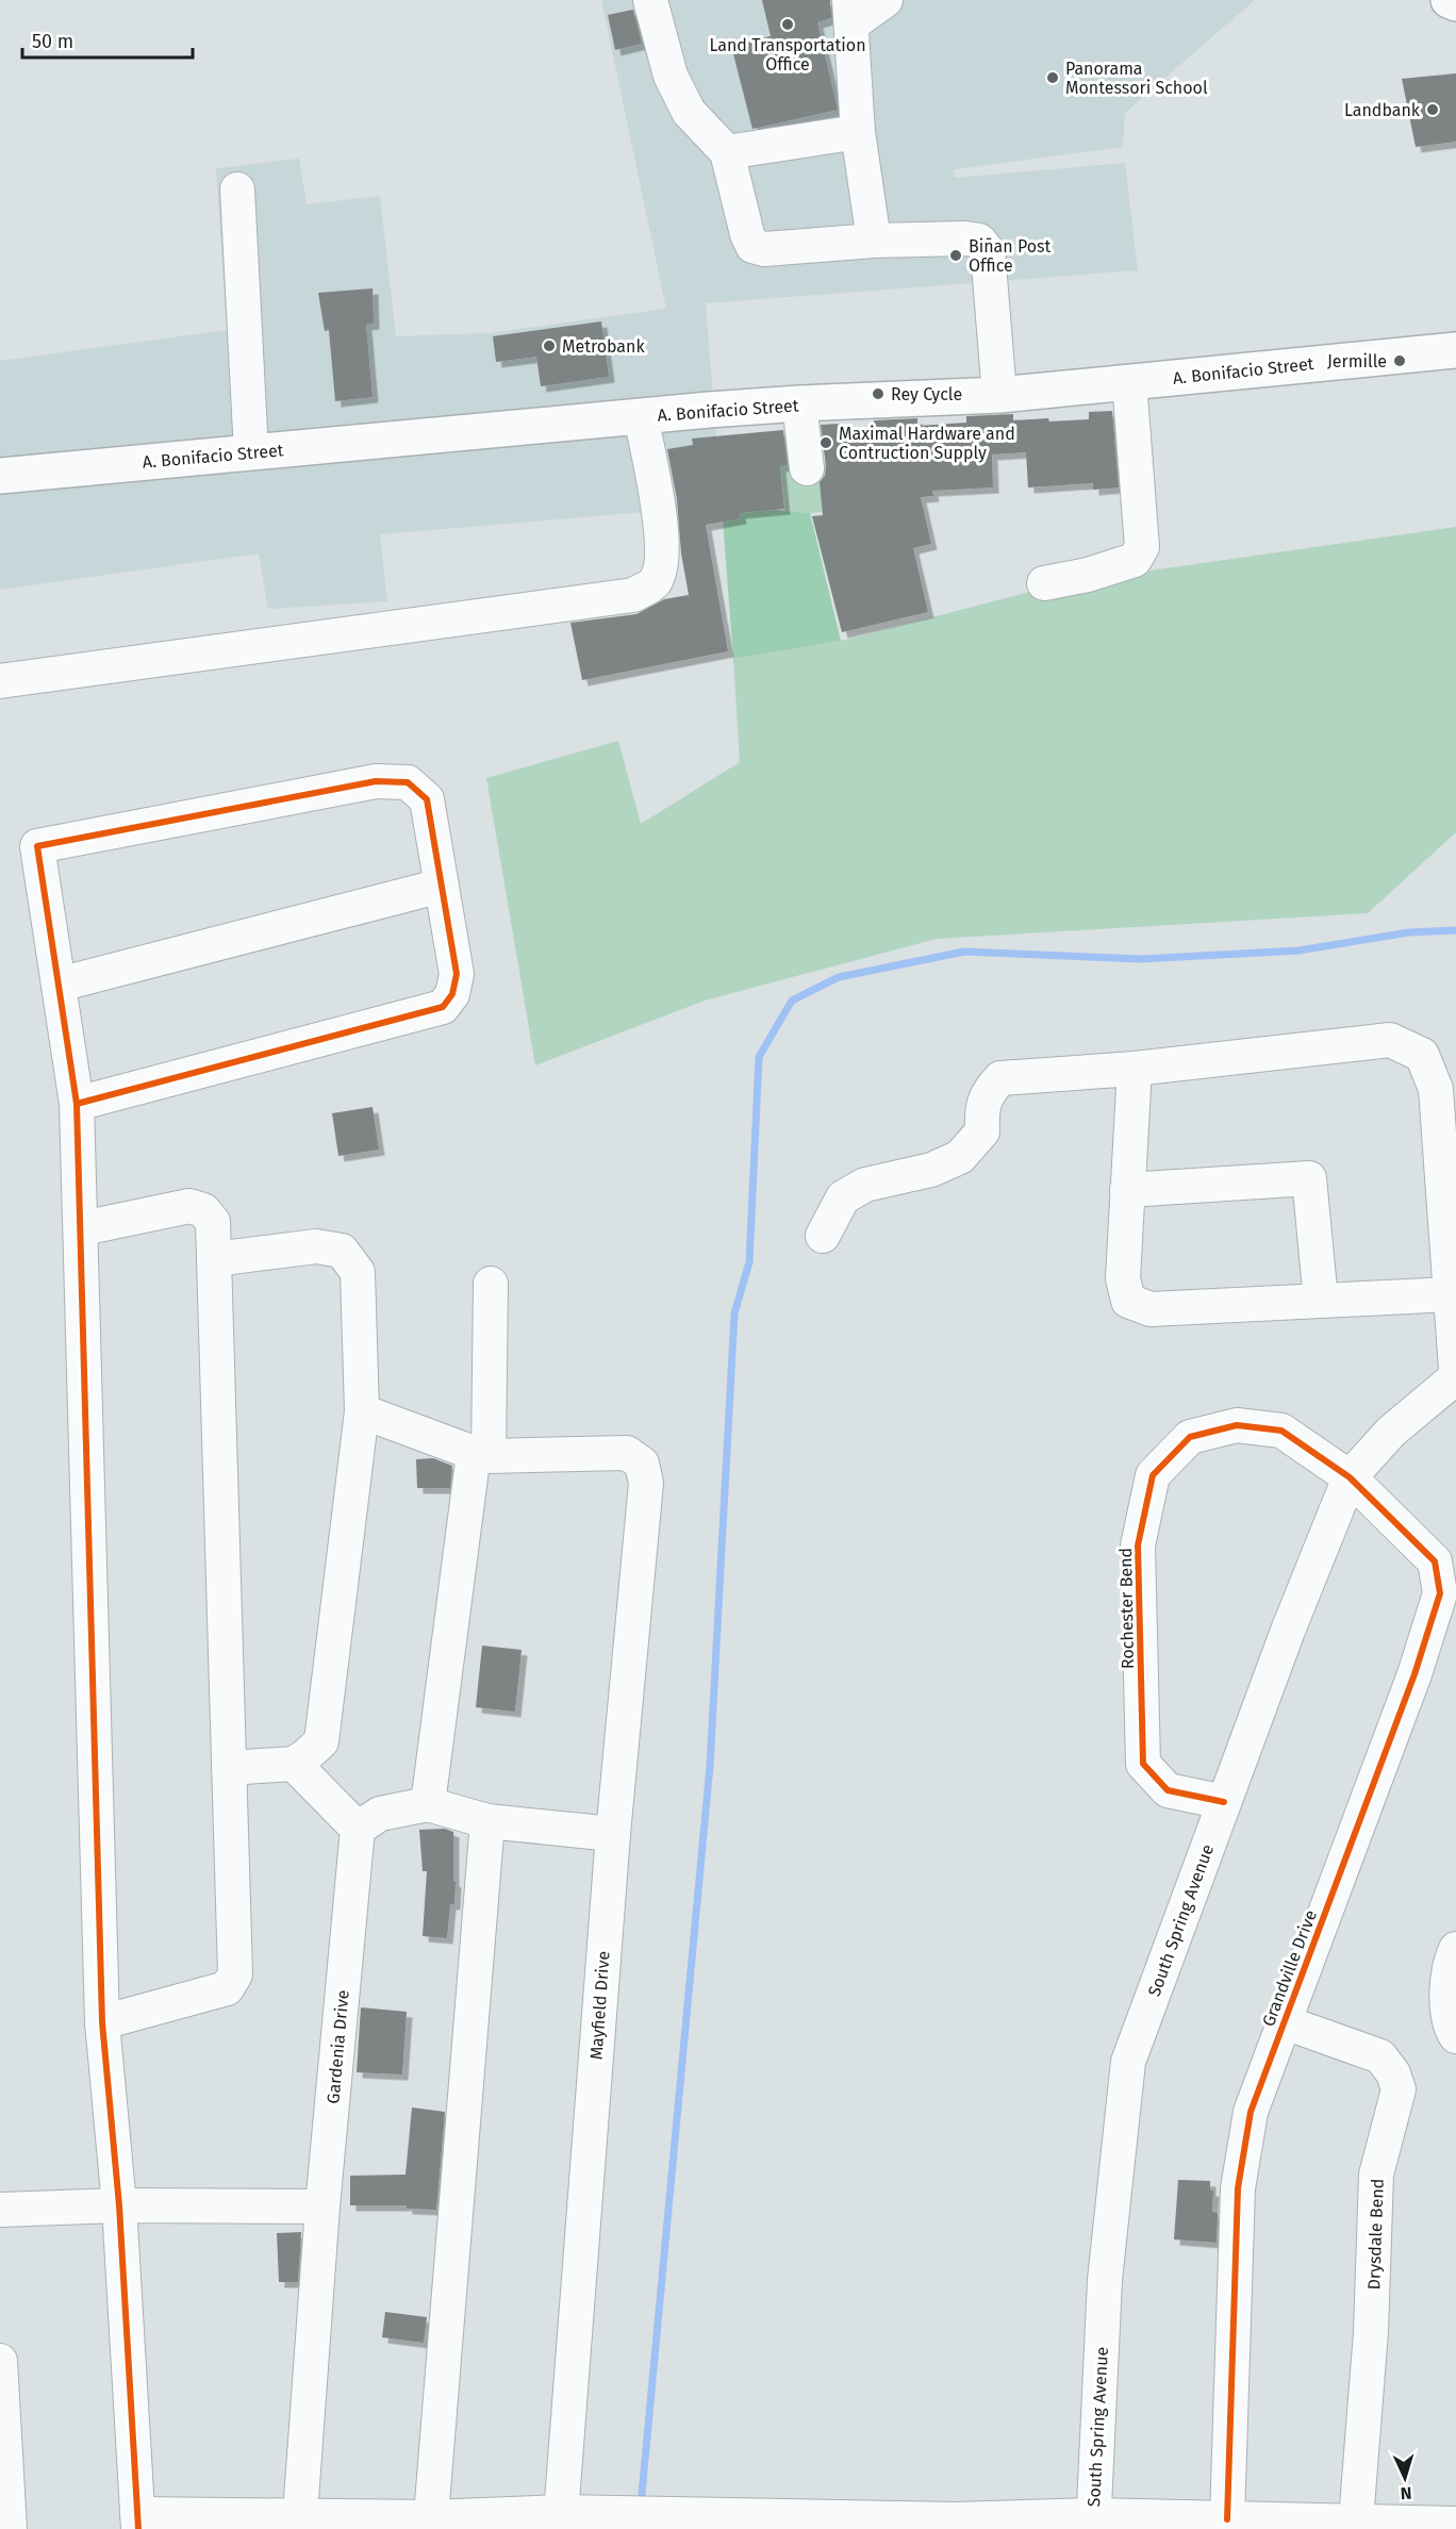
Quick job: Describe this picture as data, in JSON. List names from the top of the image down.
{
  "streets": {
    "main road": ["A. Bonifacio Street"],
    "street": [
      "Rochester Bend",
      "South Spring Avenue",
      "Grandville Drive",
      "Mayfield Drive",
      "Gardenia Drive",
      "Drysdale Bend"
    ]
  },
  "crossings": [
    ["Rochester Bend", "South Spring Avenue"],
    ["Rochester Bend", "Grandville Drive"],
    ["South Spring Avenue", "Grandville Drive"],
    ["Grandville Drive", "Drysdale Bend"]
  ],
  "places": [
    "Land Transportation Office",
    "Panorama Montessori School",
    "Landbank",
    "Biñan Post Office",
    "Metrobank",
    "Jermille",
    "Rey Cycle",
    "Maximal Hardware and Contruction Supply"
  ],
  "scale_bar": "50 m",
  "north": "bottom"
}
